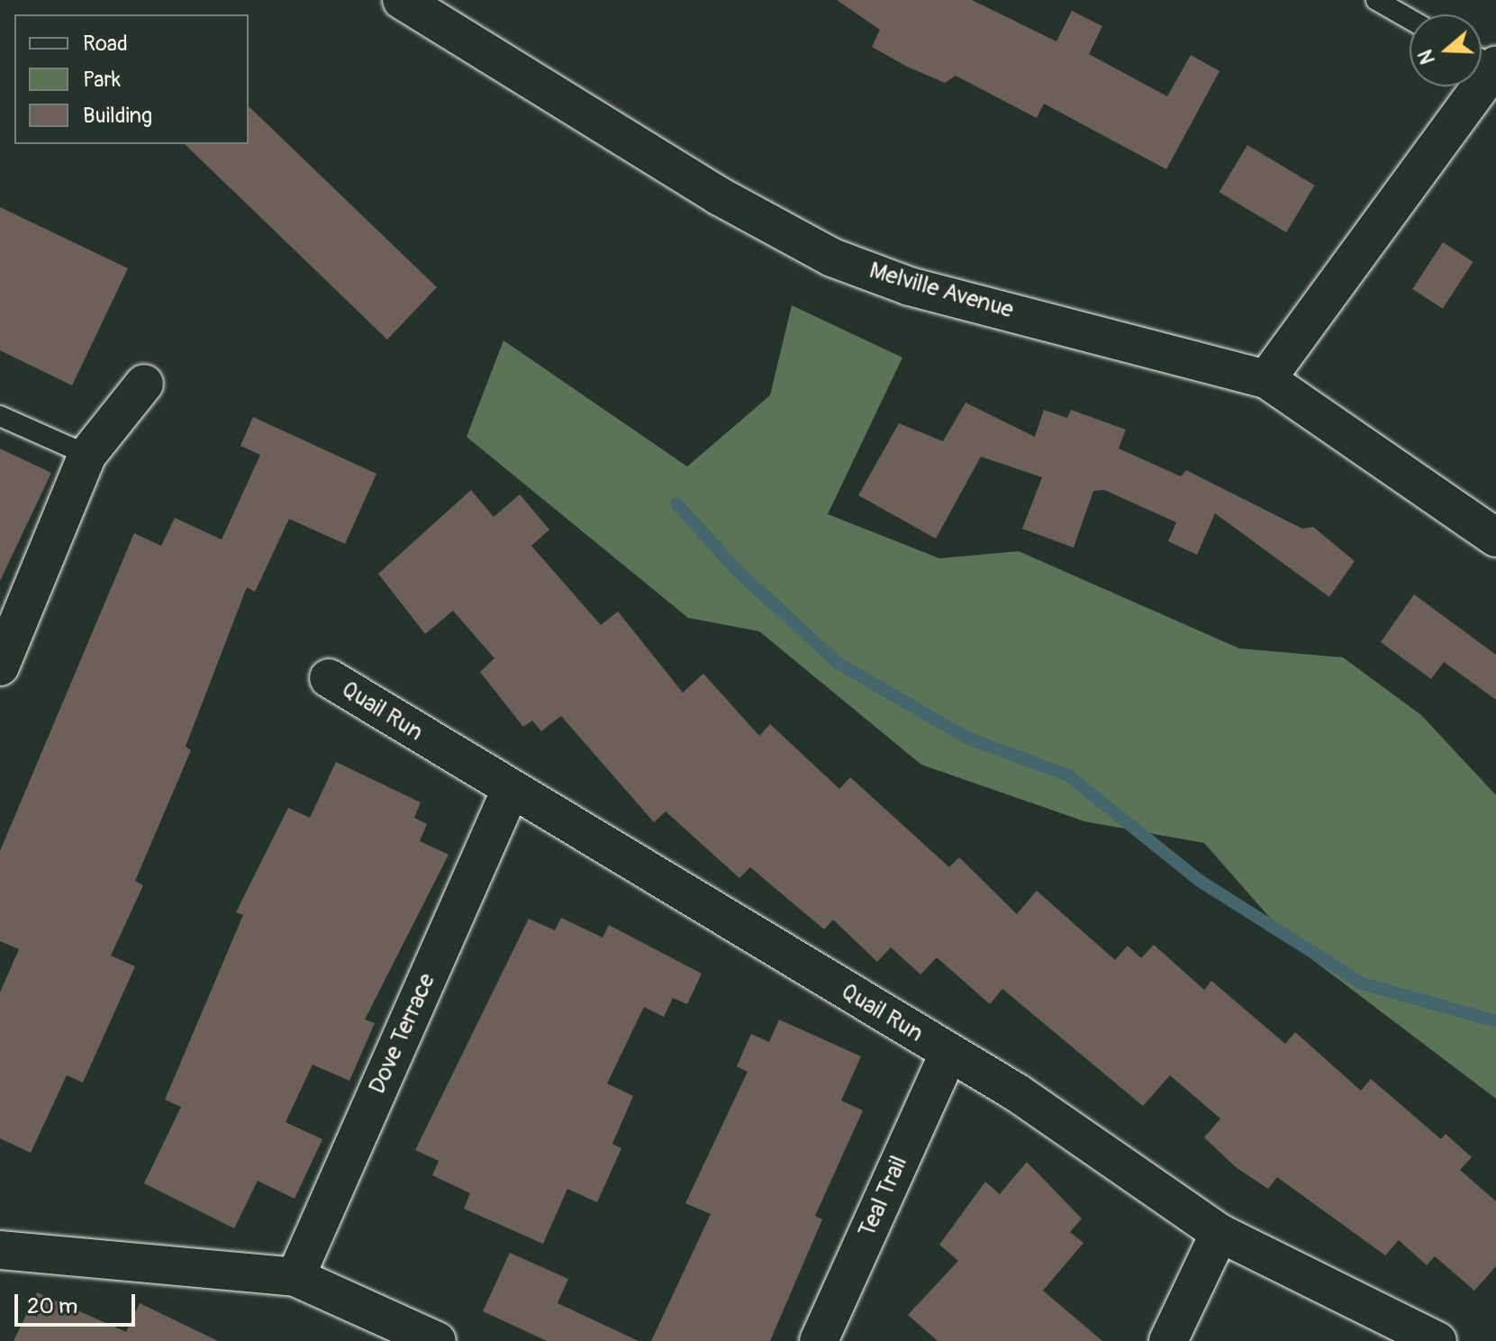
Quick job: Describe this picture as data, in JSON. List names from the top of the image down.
{
  "streets": {
    "street": [
      "Melville Avenue",
      "Quail Run",
      "Dove Terrace",
      "Teal Trail"
    ]
  },
  "crossings": [
    ["Quail Run", "Dove Terrace"],
    ["Quail Run", "Teal Trail"]
  ],
  "legend": ["Road", "Park", "Building"],
  "scale_bar": "20 m",
  "north": "left"
}
